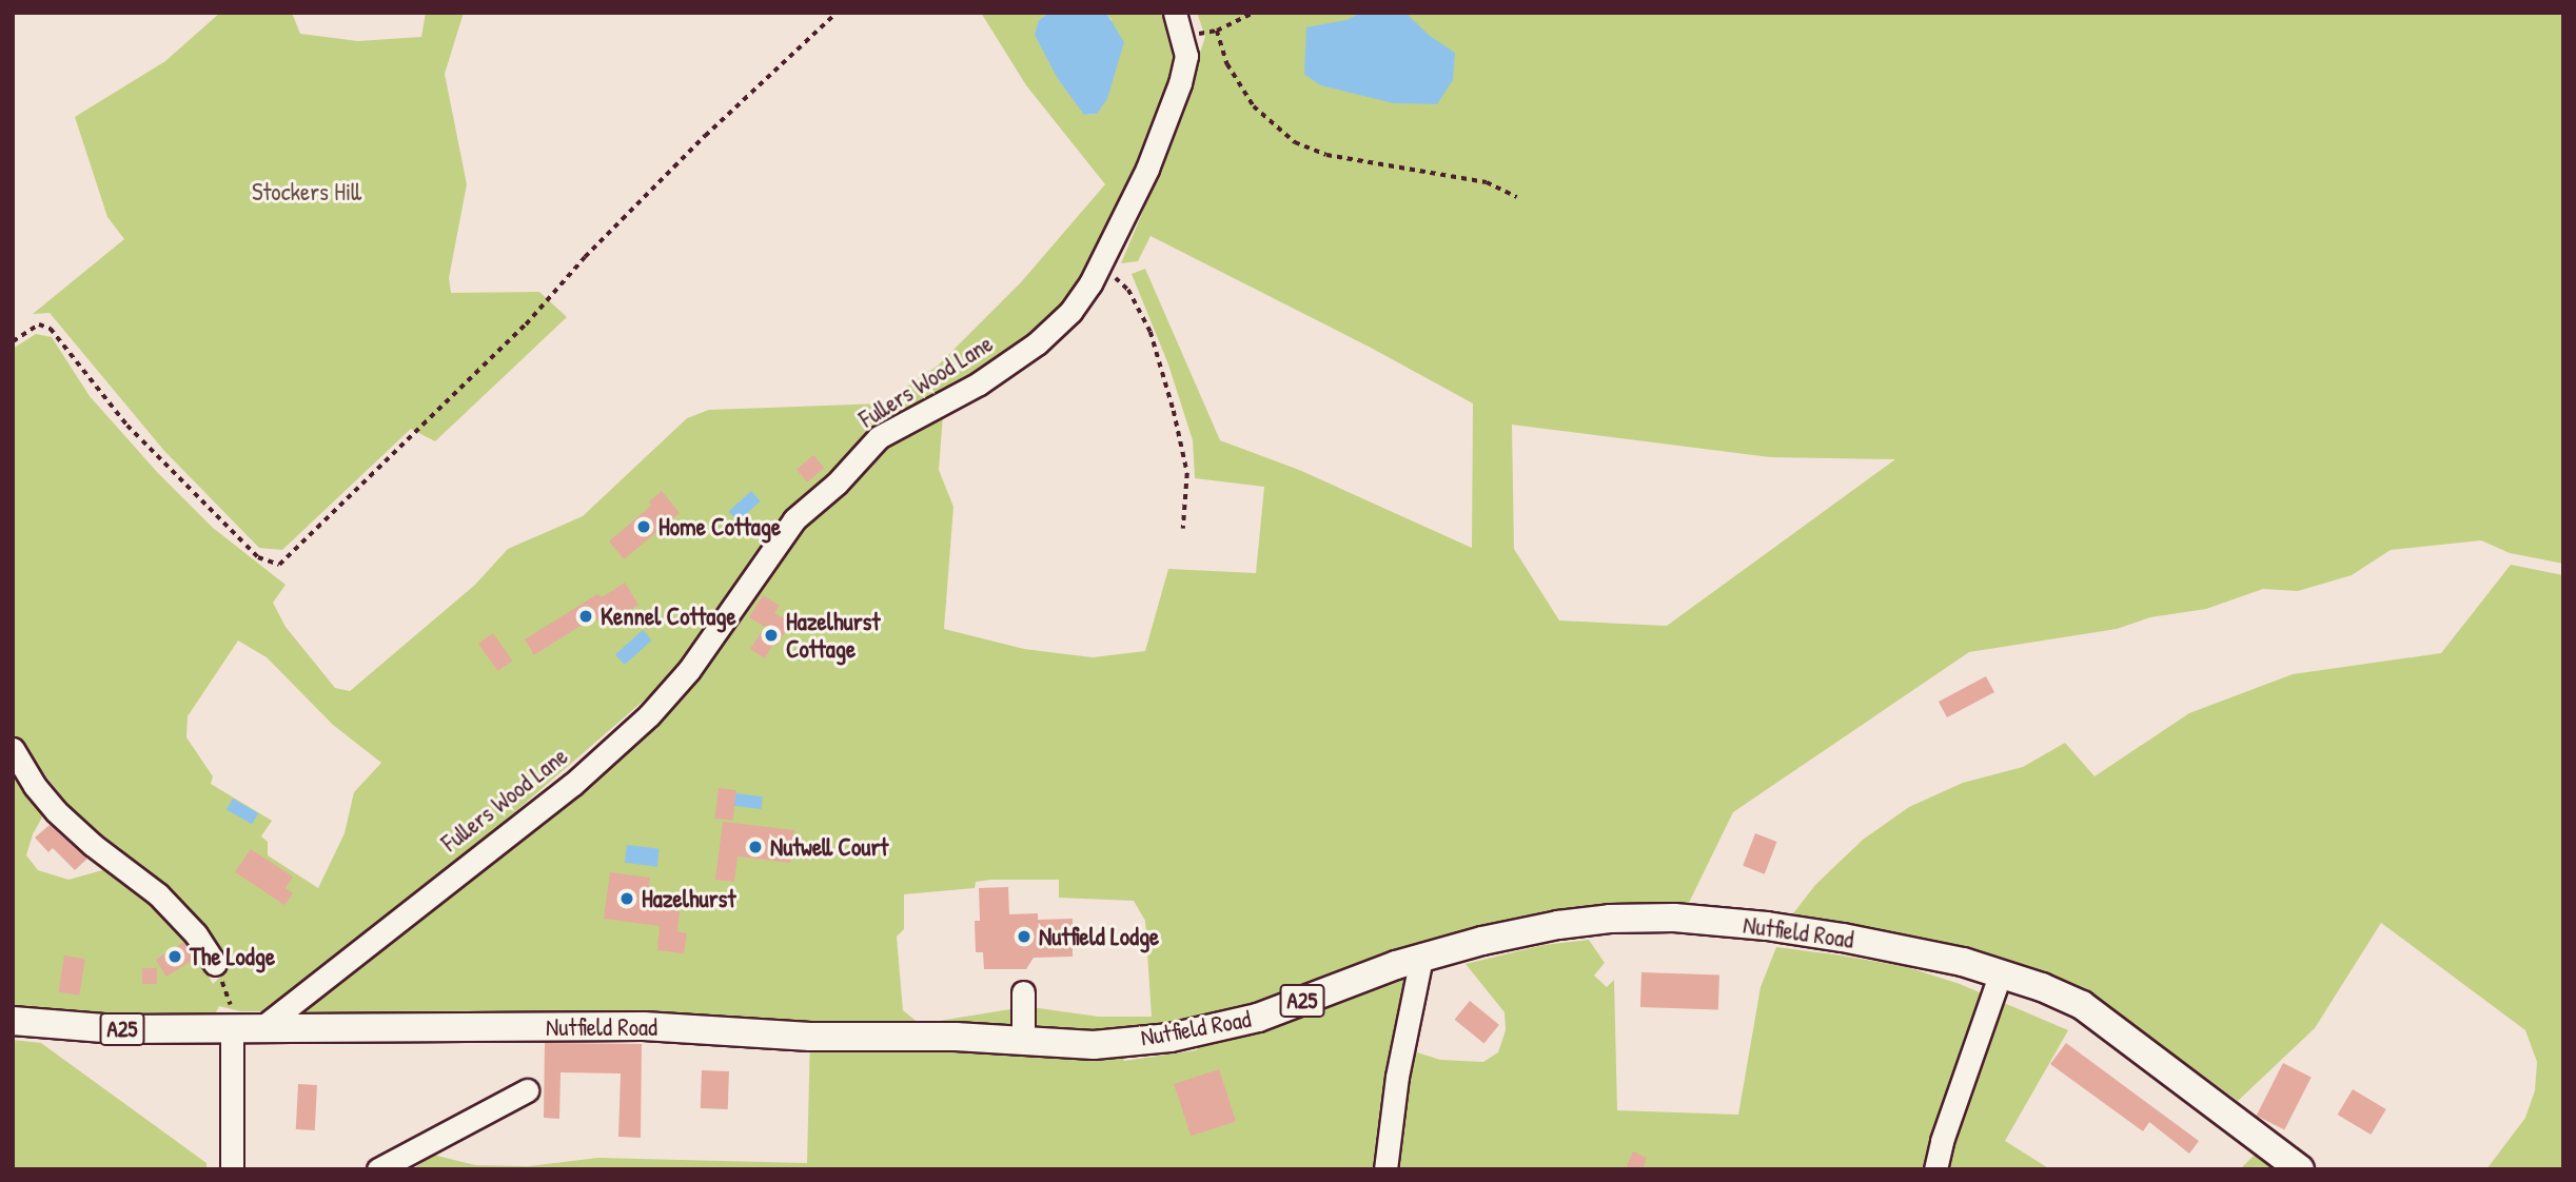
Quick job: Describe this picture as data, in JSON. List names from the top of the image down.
{
  "streets": {
    "main road": ["Nutfield Road", "A25"],
    "street": ["Fullers Wood Lane"]
  },
  "crossings": [
    ["Fullers Wood Lane", "Nutfield Road"]
  ],
  "parks": ["Stockers Hill"],
  "places": [
    "Home Cottage",
    "Kennel Cottage",
    "Hazelhurst Cottage",
    "Nutwell Court",
    "Hazelhurst",
    "Nutfield Lodge",
    "The Lodge"
  ]
}
